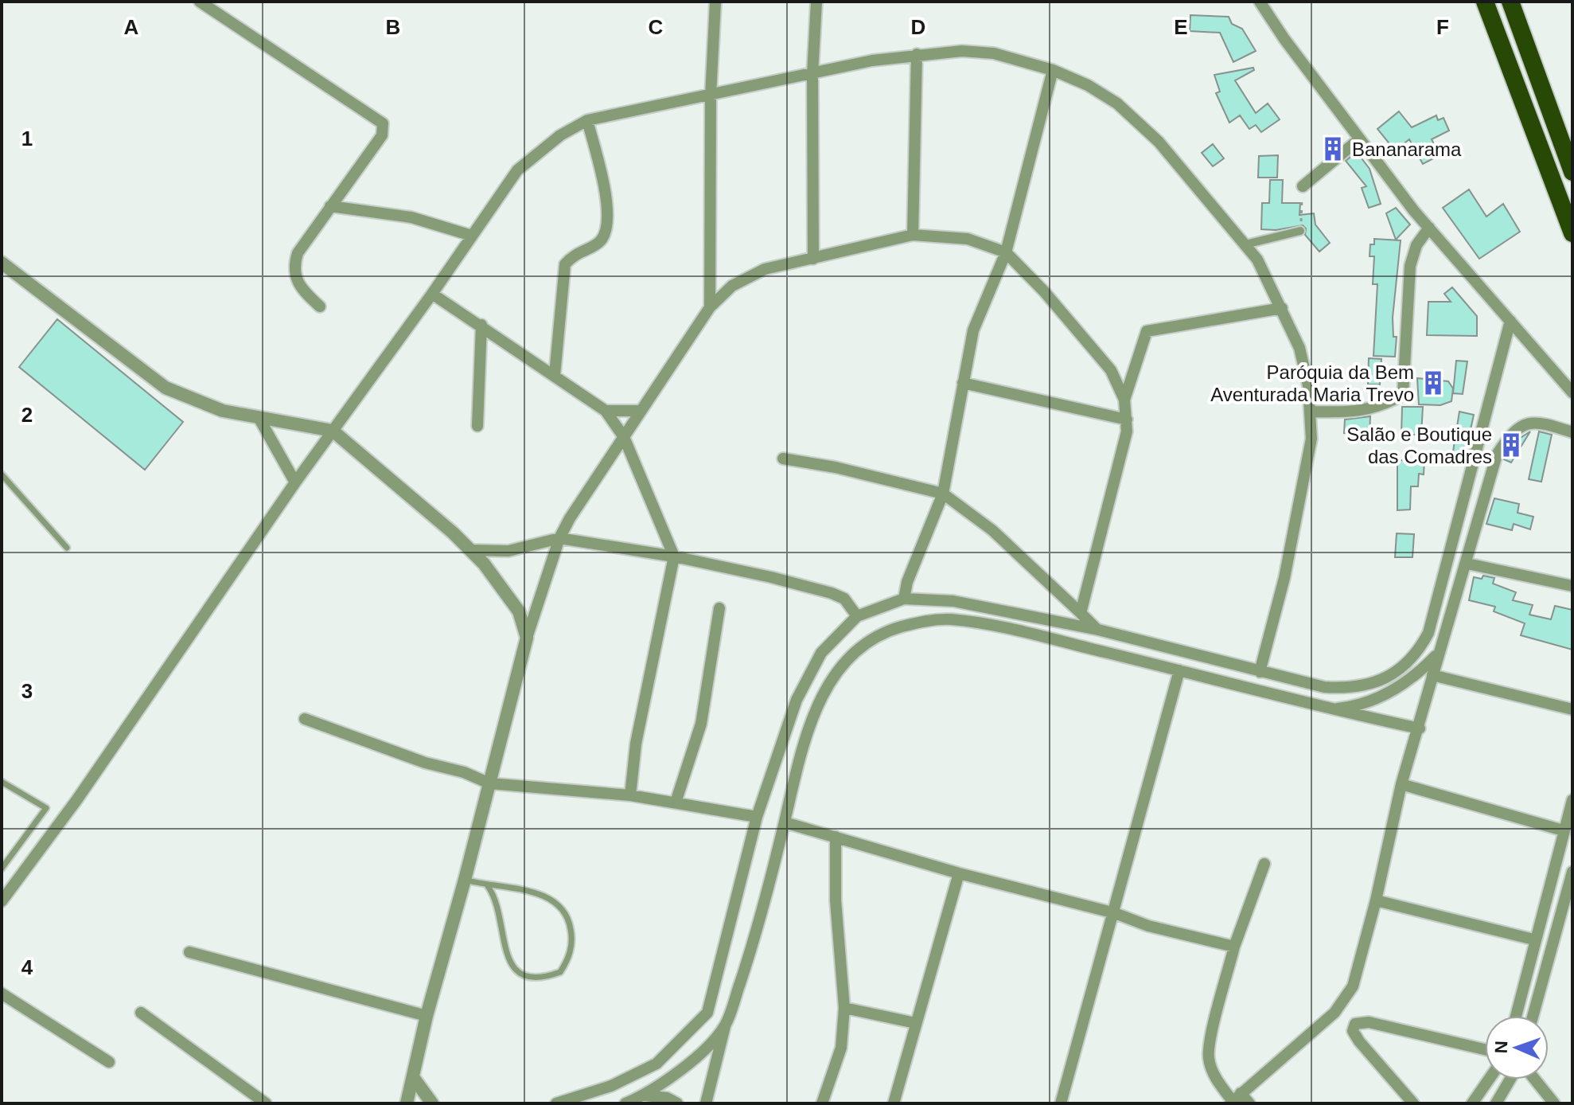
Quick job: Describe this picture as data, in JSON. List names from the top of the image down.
{
  "places": {
    "building": ["Bananarama", "Paróquia da Bem Aventurada Maria Trevo", "Salão e Boutique das Comadres"]
  },
  "north": "left",
  "grid": {
    "columns": [
      "A",
      "B",
      "C",
      "D",
      "E",
      "F"
    ],
    "rows": [
      "1",
      "2",
      "3",
      "4"
    ]
  }
}
